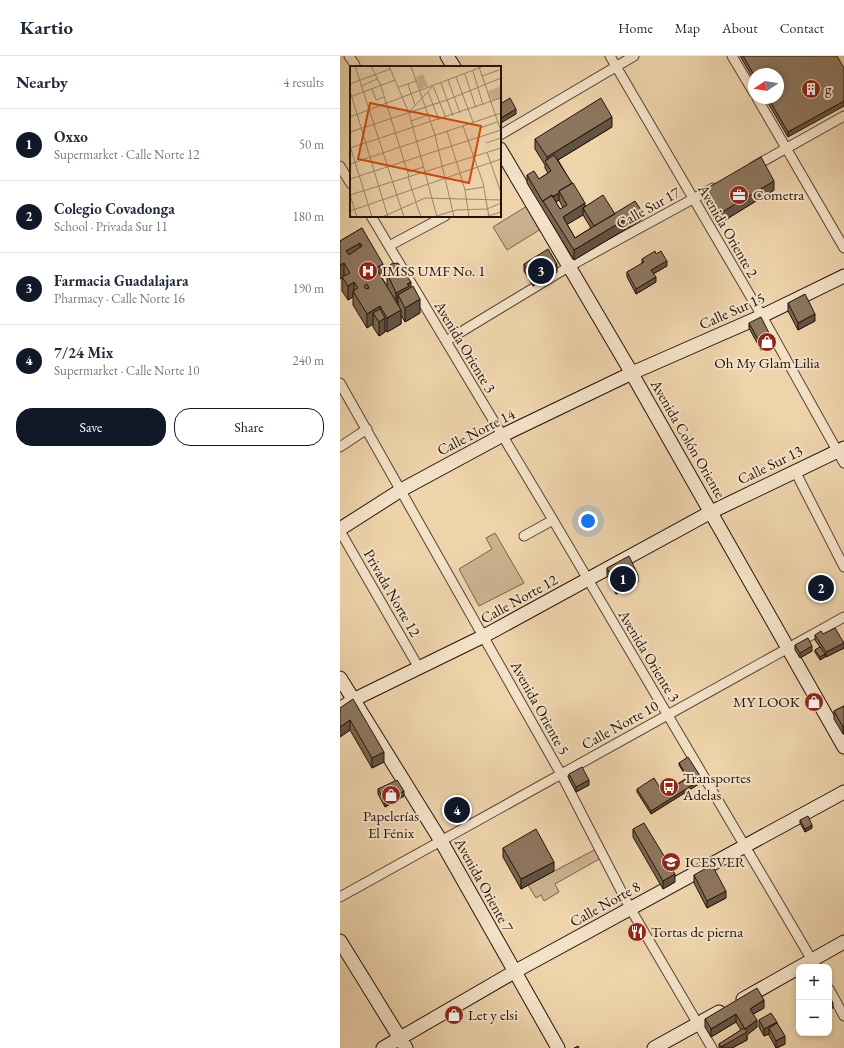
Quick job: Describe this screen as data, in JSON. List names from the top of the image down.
{
  "streets": {
    "street": [
      "Calle Sur 17",
      "Avenida Oriente 2",
      "Calle Sur 15",
      "Avenida Oriente 3",
      "Calle Norte 14",
      "Avenida Colón Oriente",
      "Calle Sur 13",
      "Privada Norte 12",
      "Calle Norte 12",
      "Avenida Oriente 5",
      "Calle Norte 10",
      "Avenida Oriente 7",
      "Calle Norte 8"
    ]
  },
  "crossings": [
    ["Calle Sur 17", "Avenida Oriente 2"],
    ["Calle Sur 17", "Avenida Oriente 3"],
    ["Calle Sur 17", "Avenida Colón Oriente"],
    ["Avenida Oriente 2", "Calle Sur 15"],
    ["Avenida Oriente 2", "Calle Sur 13"],
    ["Calle Sur 15", "Calle Norte 14"],
    ["Calle Sur 15", "Avenida Colón Oriente"],
    ["Avenida Oriente 3", "Calle Norte 14"],
    ["Avenida Oriente 3", "Calle Norte 12"],
    ["Avenida Oriente 3", "Calle Norte 10"],
    ["Avenida Oriente 3", "Calle Norte 8"],
    ["Calle Norte 14", "Avenida Colón Oriente"],
    ["Calle Norte 14", "Privada Norte 12"],
    ["Calle Norte 14", "Avenida Oriente 5"],
    ["Avenida Colón Oriente", "Calle Sur 13"],
    ["Avenida Colón Oriente", "Calle Norte 12"],
    ["Avenida Colón Oriente", "Calle Norte 10"],
    ["Calle Sur 13", "Calle Norte 12"],
    ["Privada Norte 12", "Calle Norte 12"],
    ["Calle Norte 12", "Avenida Oriente 5"],
    ["Calle Norte 12", "Avenida Oriente 7"],
    ["Avenida Oriente 5", "Calle Norte 10"],
    ["Avenida Oriente 5", "Calle Norte 8"],
    ["Calle Norte 10", "Avenida Oriente 7"],
    ["Avenida Oriente 7", "Calle Norte 8"]
  ],
  "places": {
    "building": ["g"],
    "office": ["Cometra"],
    "hospital": ["IMSS UMF No. 1"],
    "shop": [
      "Oh My Glam Lilia",
      "MY LOOK",
      "Papelerías El Fénix",
      "Let y elsi"
    ],
    "bus stop": ["Transportes Adelas"],
    "school or university": ["ICESVER"],
    "restaurant": ["Tortas de pierna"]
  },
  "north": "left",
  "page": {
    "header": "Kartio",
    "nav": [
      "Home",
      "Map",
      "About",
      "Contact"
    ],
    "heading": ["Nearby", "4 results"],
    "list": [
      {
        "mark": "1",
        "name": "Oxxo",
        "note": "Supermarket · Calle Norte 12",
        "value": "50 m"
      },
      {
        "mark": "2",
        "name": "Colegio Covadonga",
        "note": "School · Privada Sur 11",
        "value": "180 m"
      },
      {
        "mark": "3",
        "name": "Farmacia Guadalajara",
        "note": "Pharmacy · Calle Norte 16",
        "value": "190 m"
      },
      {
        "mark": "4",
        "name": "7/24 Mix",
        "note": "Supermarket · Calle Norte 10",
        "value": "240 m"
      }
    ],
    "pins": [
      "3",
      "1",
      "2",
      "4"
    ],
    "buttons": ["Save", "Share"],
    "map_buttons": ["+", "−"]
  }
}
